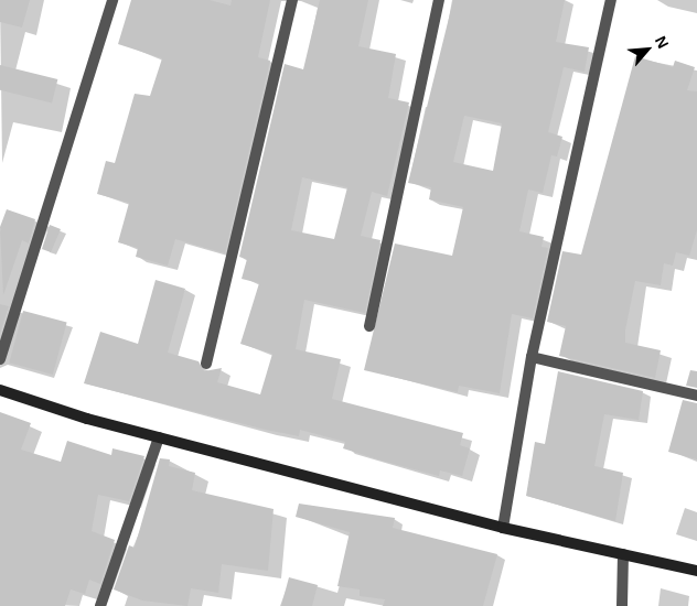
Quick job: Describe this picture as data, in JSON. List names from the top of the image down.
{
  "north": "top right"
}
